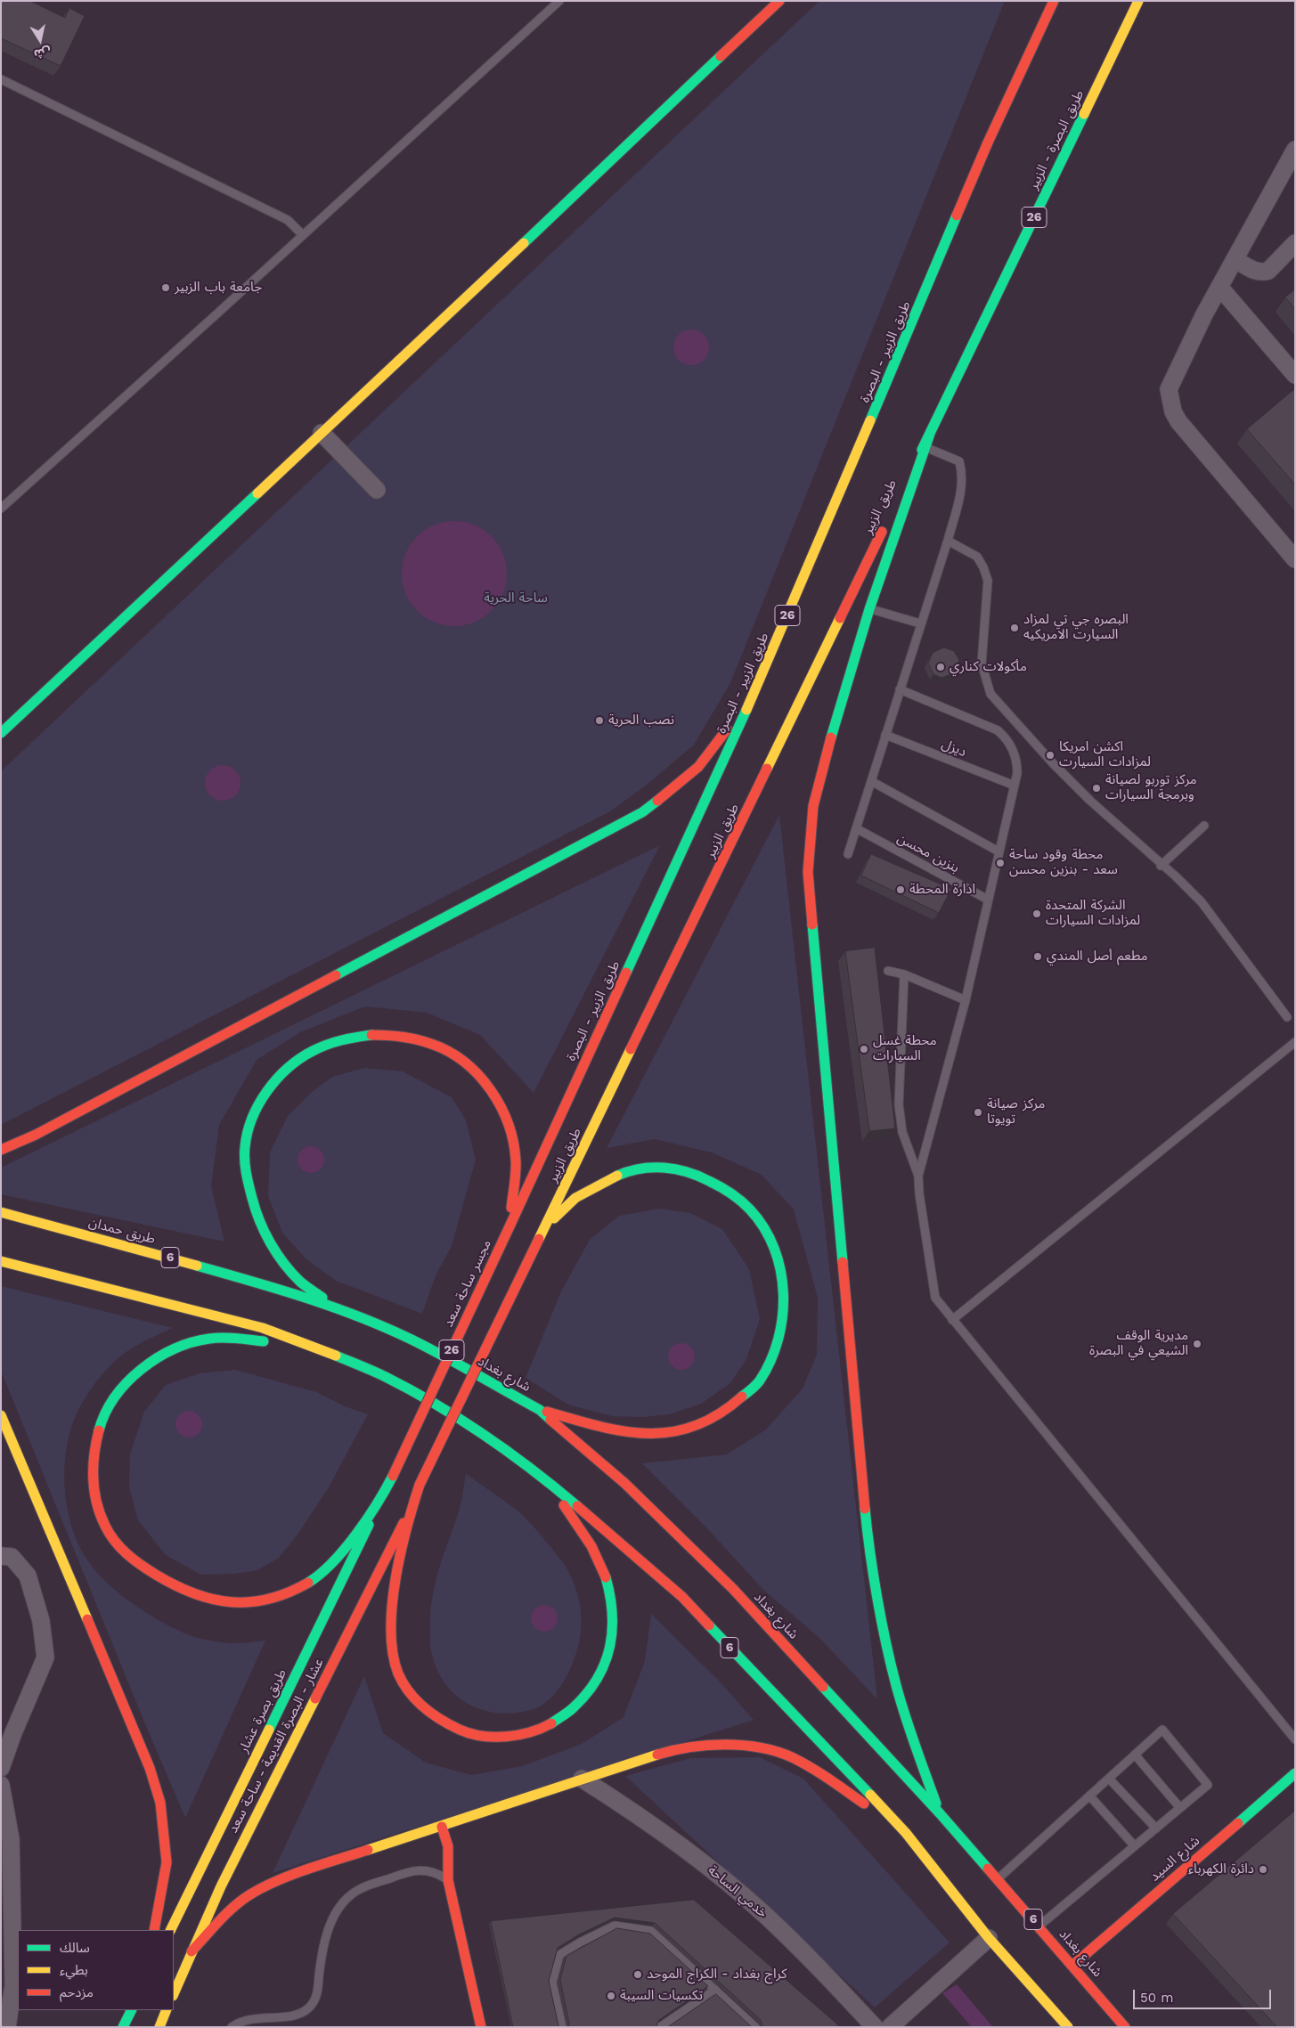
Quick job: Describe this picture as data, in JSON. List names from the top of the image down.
{
  "streets": {
    "main road": [
      "طريق البصرة - الزبير",
      "26",
      "طريق الزبير - البصرة",
      "طريق الزبير",
      "طريق حمدان",
      "6",
      "مجسر ساحة سعد",
      "شارع بغداد",
      "طريق بصرة عشار",
      "عشار - البصرة القديمة - ساحة سعد",
      "شارع السيد"
    ],
    "street": ["خدمي الساحة"],
    "lane": ["ديزل", "بنزين محسن"]
  },
  "crossings": [
    ["طريق البصرة - الزبير", "طريق الزبير"],
    ["26", "طريق الزبير"],
    ["26", "عشار - البصرة القديمة - ساحة سعد"],
    ["طريق الزبير - البصرة", "مجسر ساحة سعد"],
    ["طريق حمدان", "شارع بغداد"],
    ["مجسر ساحة سعد", "طريق بصرة عشار"],
    ["شارع بغداد", "شارع السيد"]
  ],
  "parks": ["ساحة الحرية"],
  "places": [
    "جامعة باب الزبير",
    "البصره جي تي لمزاد السيارت الامريكيه",
    "مأكولات كناري",
    "نصب الحرية",
    "اكشن امريكا لمزادات السيارت",
    "مركز توربو لصيانة وبرمجة السيارات",
    "محطة وقود ساحة سعد - بنزين محسن",
    "ادارة المحطة",
    "الشركة المتحدة لمزادات السيارات",
    "مطعم أصل المندي",
    "محطة غسل السيارات",
    "مركز صيانة تويوتا",
    "مديرية الوقف الشيعي في البصرة",
    "دائرة الكهرباء",
    "كراج بغداد - الكراج الموحد",
    "تكسيات السيبة"
  ],
  "legend": ["سالك", "بطيء", "مزدحم"],
  "scale_bar": "50 m",
  "north": "bottom"
}
